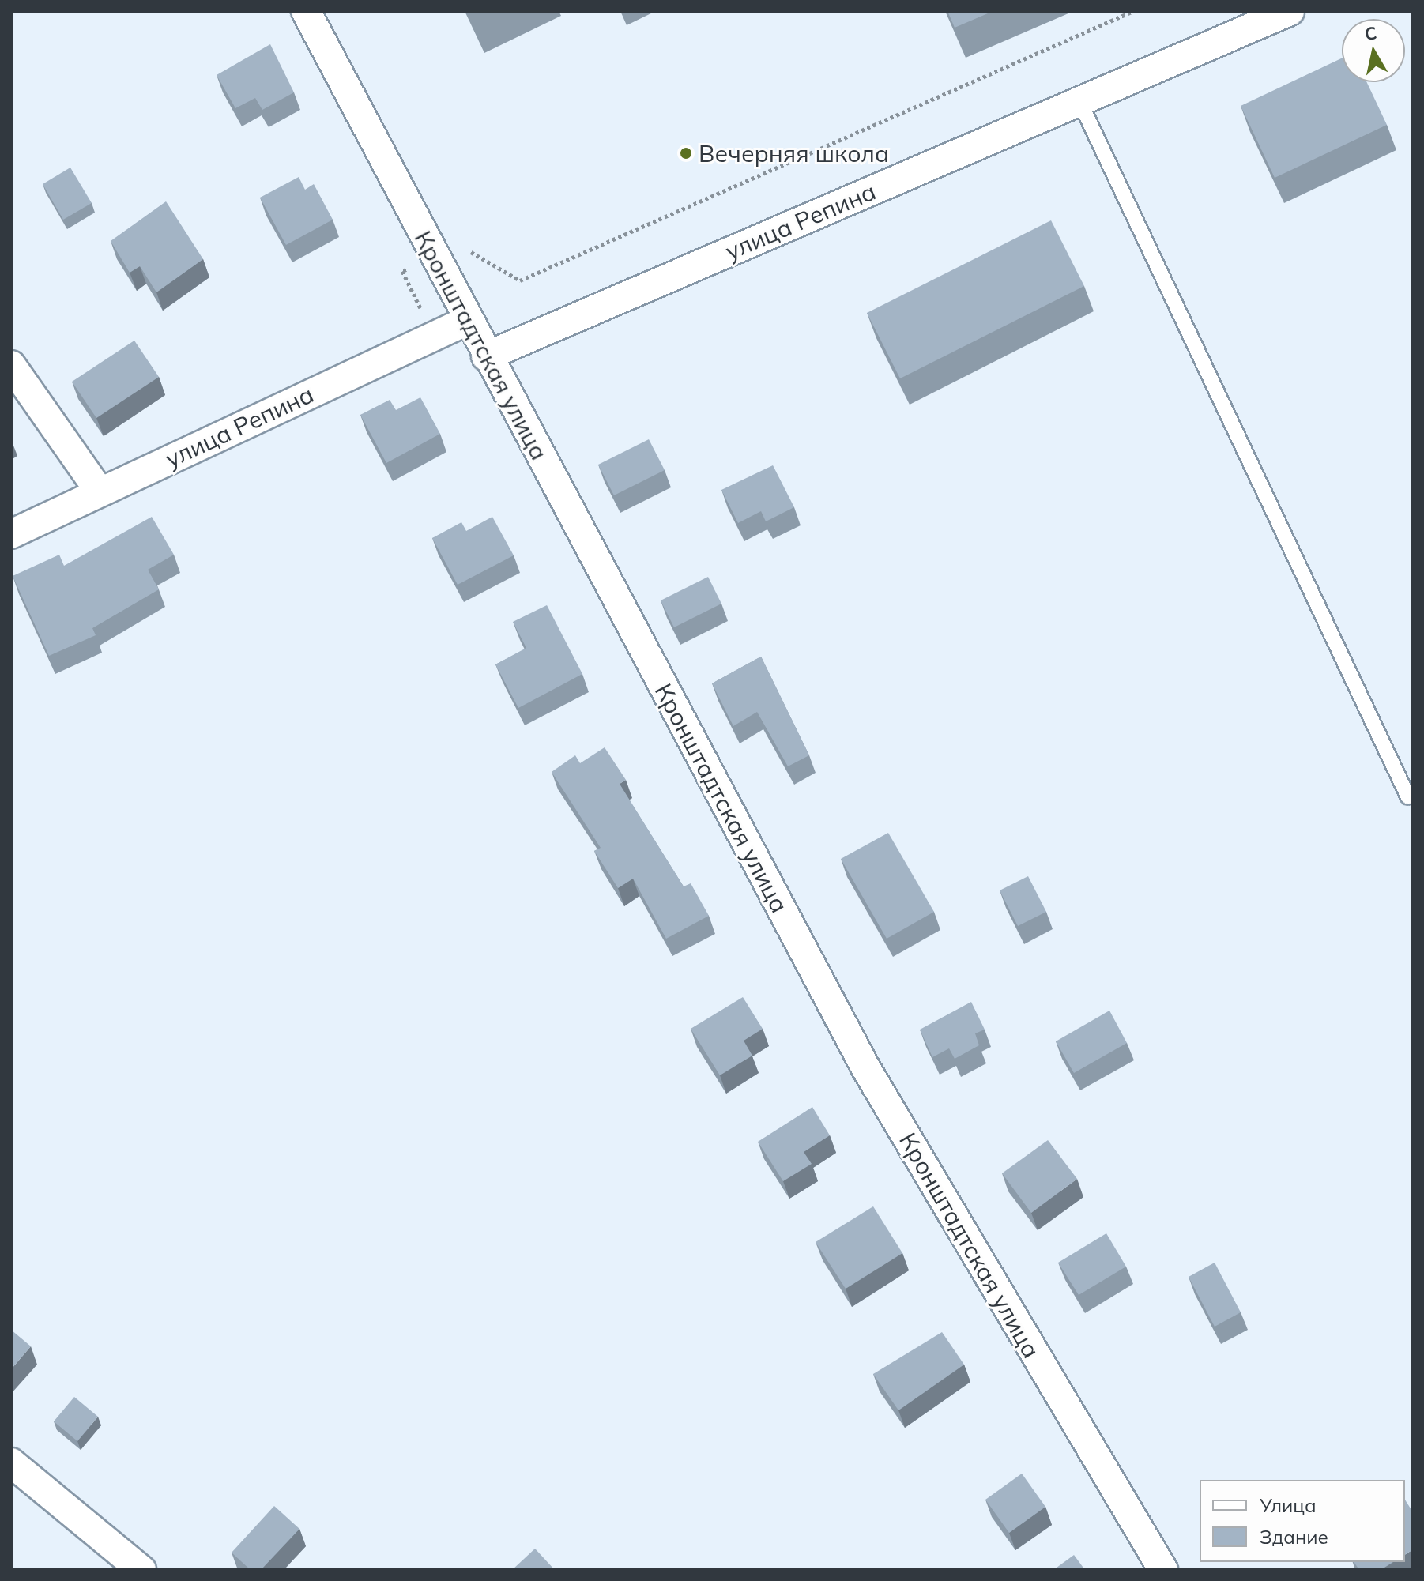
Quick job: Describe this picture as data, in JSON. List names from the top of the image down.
{
  "streets": {
    "street": ["улица Репина", "Кронштадтская улица"]
  },
  "crossings": [
    ["улица Репина", "Кронштадтская улица"]
  ],
  "places": ["Вечерняя школа"],
  "legend": ["Улица", "Здание"],
  "north": "top"
}
